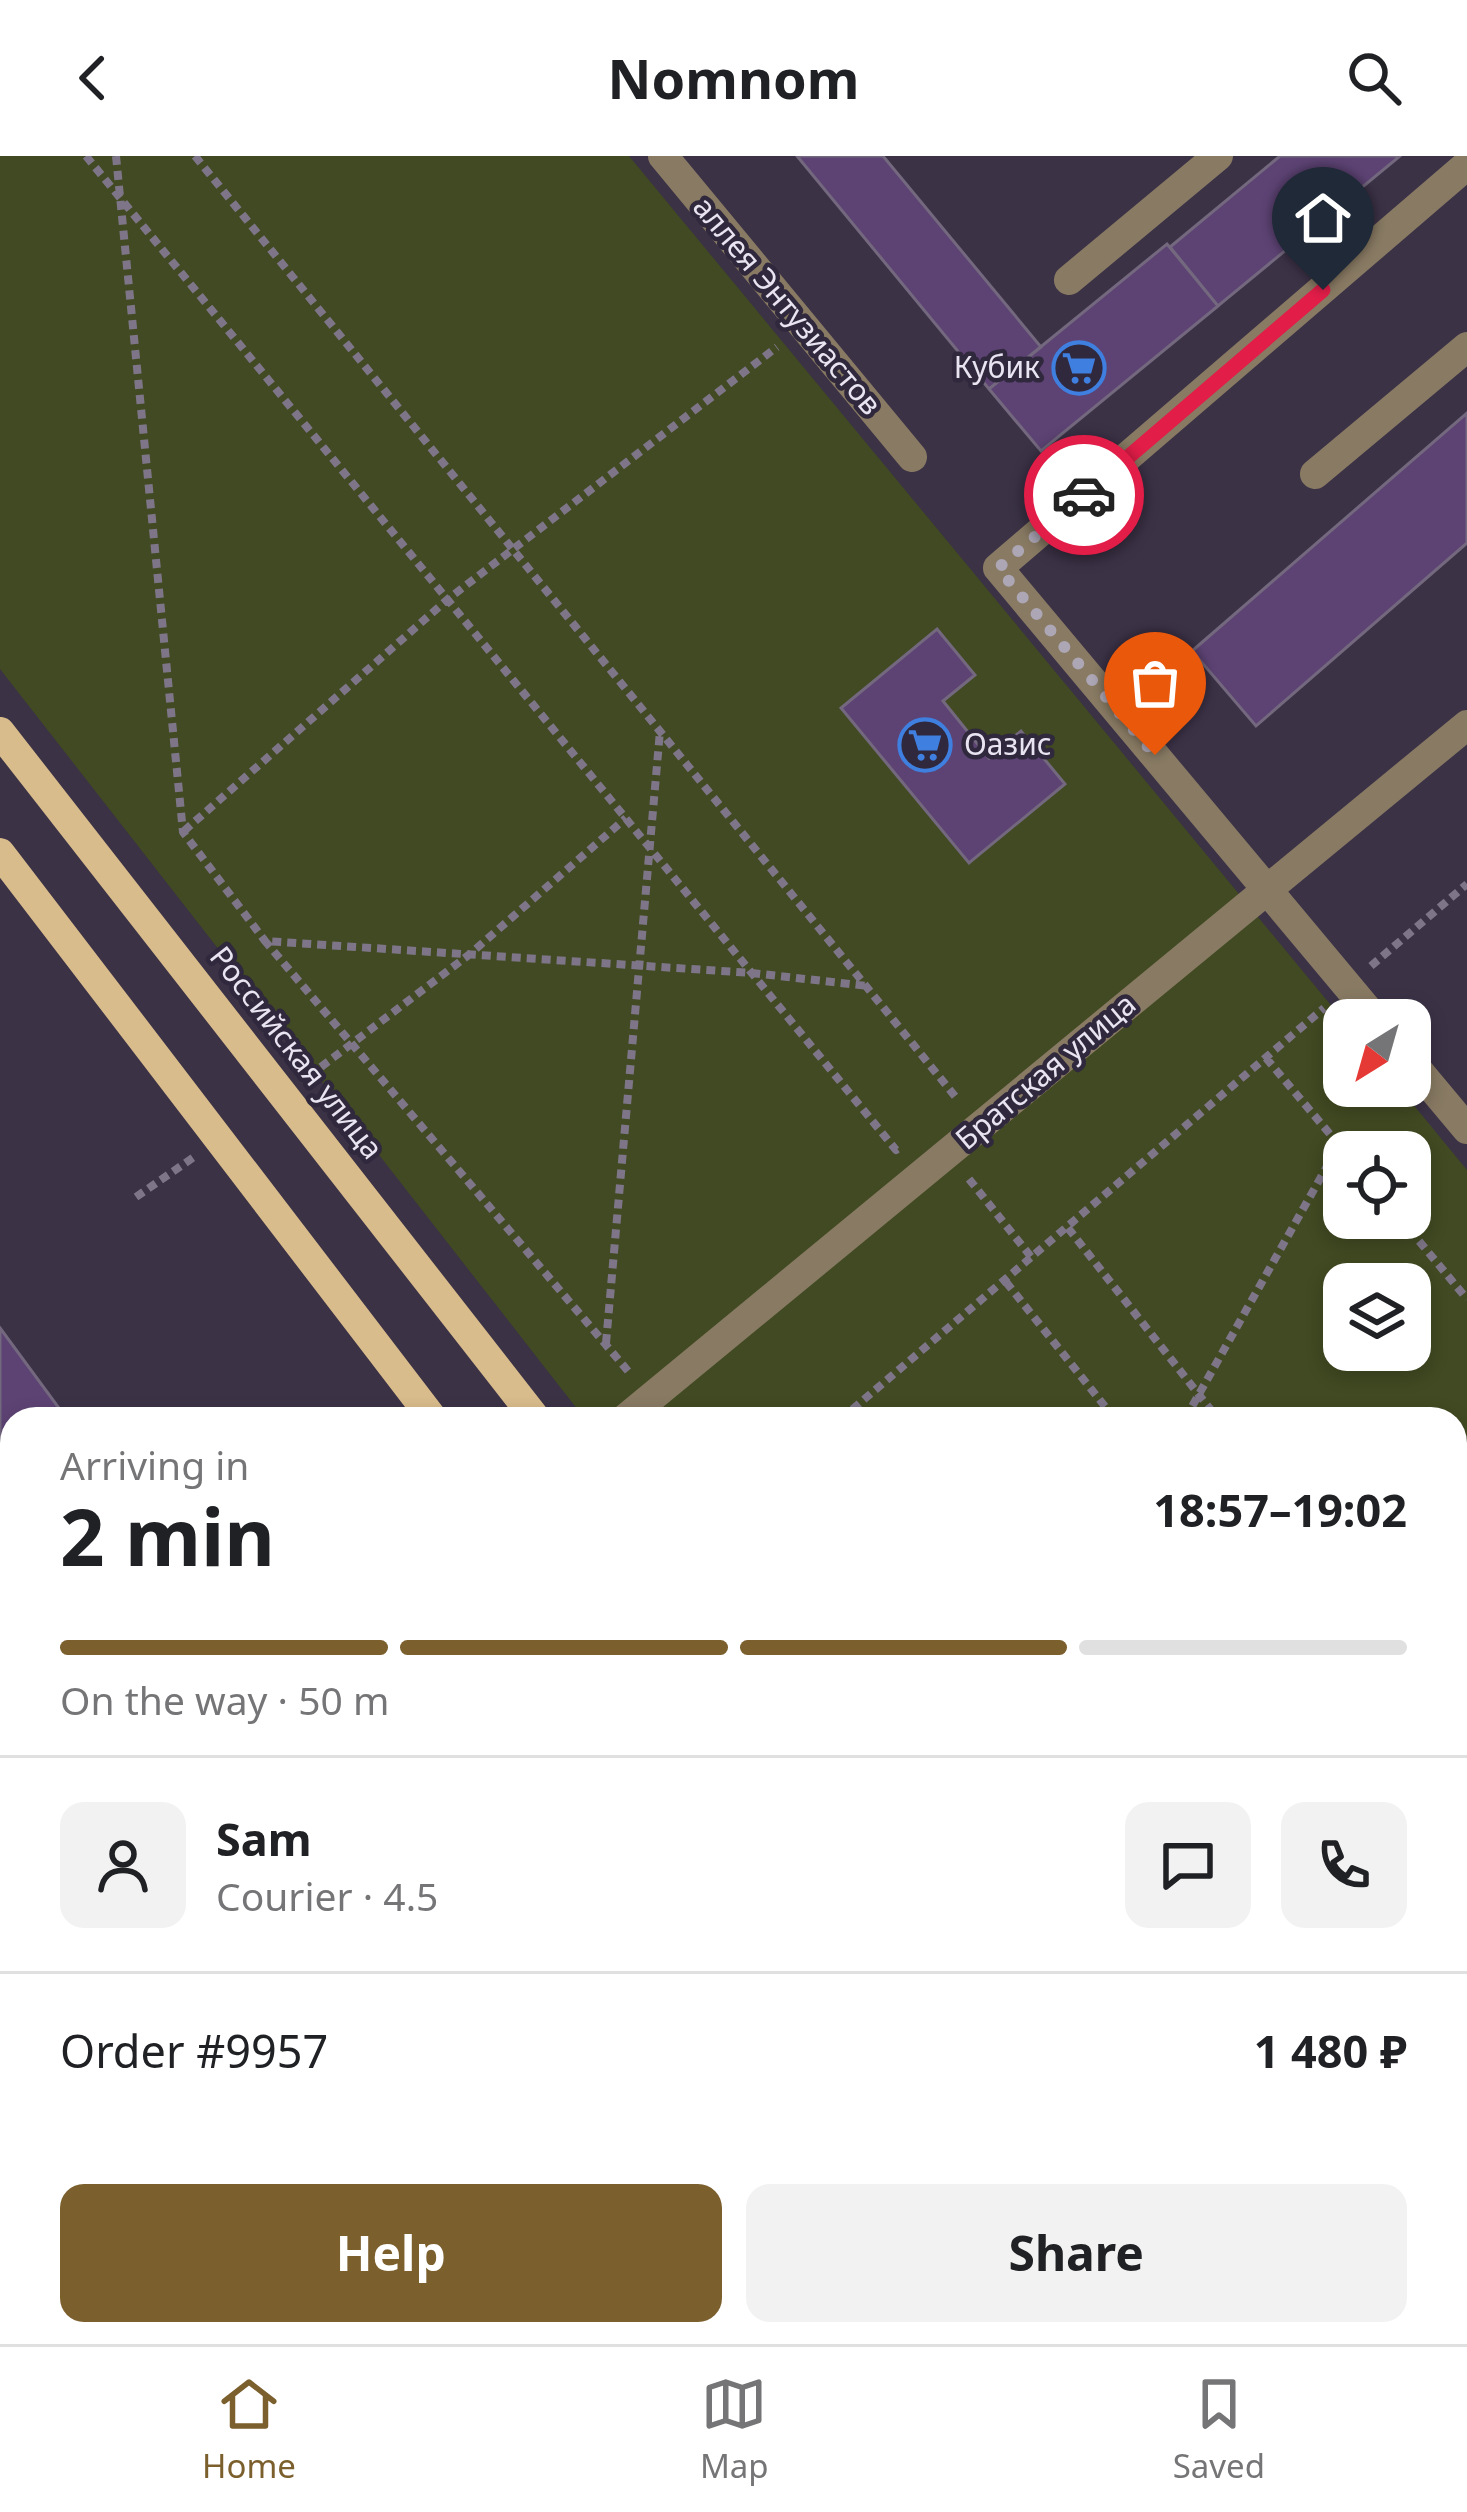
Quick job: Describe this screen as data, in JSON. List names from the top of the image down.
{
  "streets": {
    "main road": ["Российская улица"],
    "street": ["аллея Энтузиастов", "Братская улица"]
  },
  "places": {
    "supermarket": ["Кубик", "Оазис"]
  },
  "north": "bottom left",
  "page": {
    "header": "Nomnom",
    "heading": ["2 min", "Arriving in", "18:57–19:02"],
    "panel": [
      "Sam",
      "Courier · 4.5",
      "Order #9957",
      "1 480 ₽"
    ],
    "bar": "On the way · 50 m",
    "buttons": ["Help", "Share"],
    "tabs": ["Home", "Map", "Saved"]
  }
}
